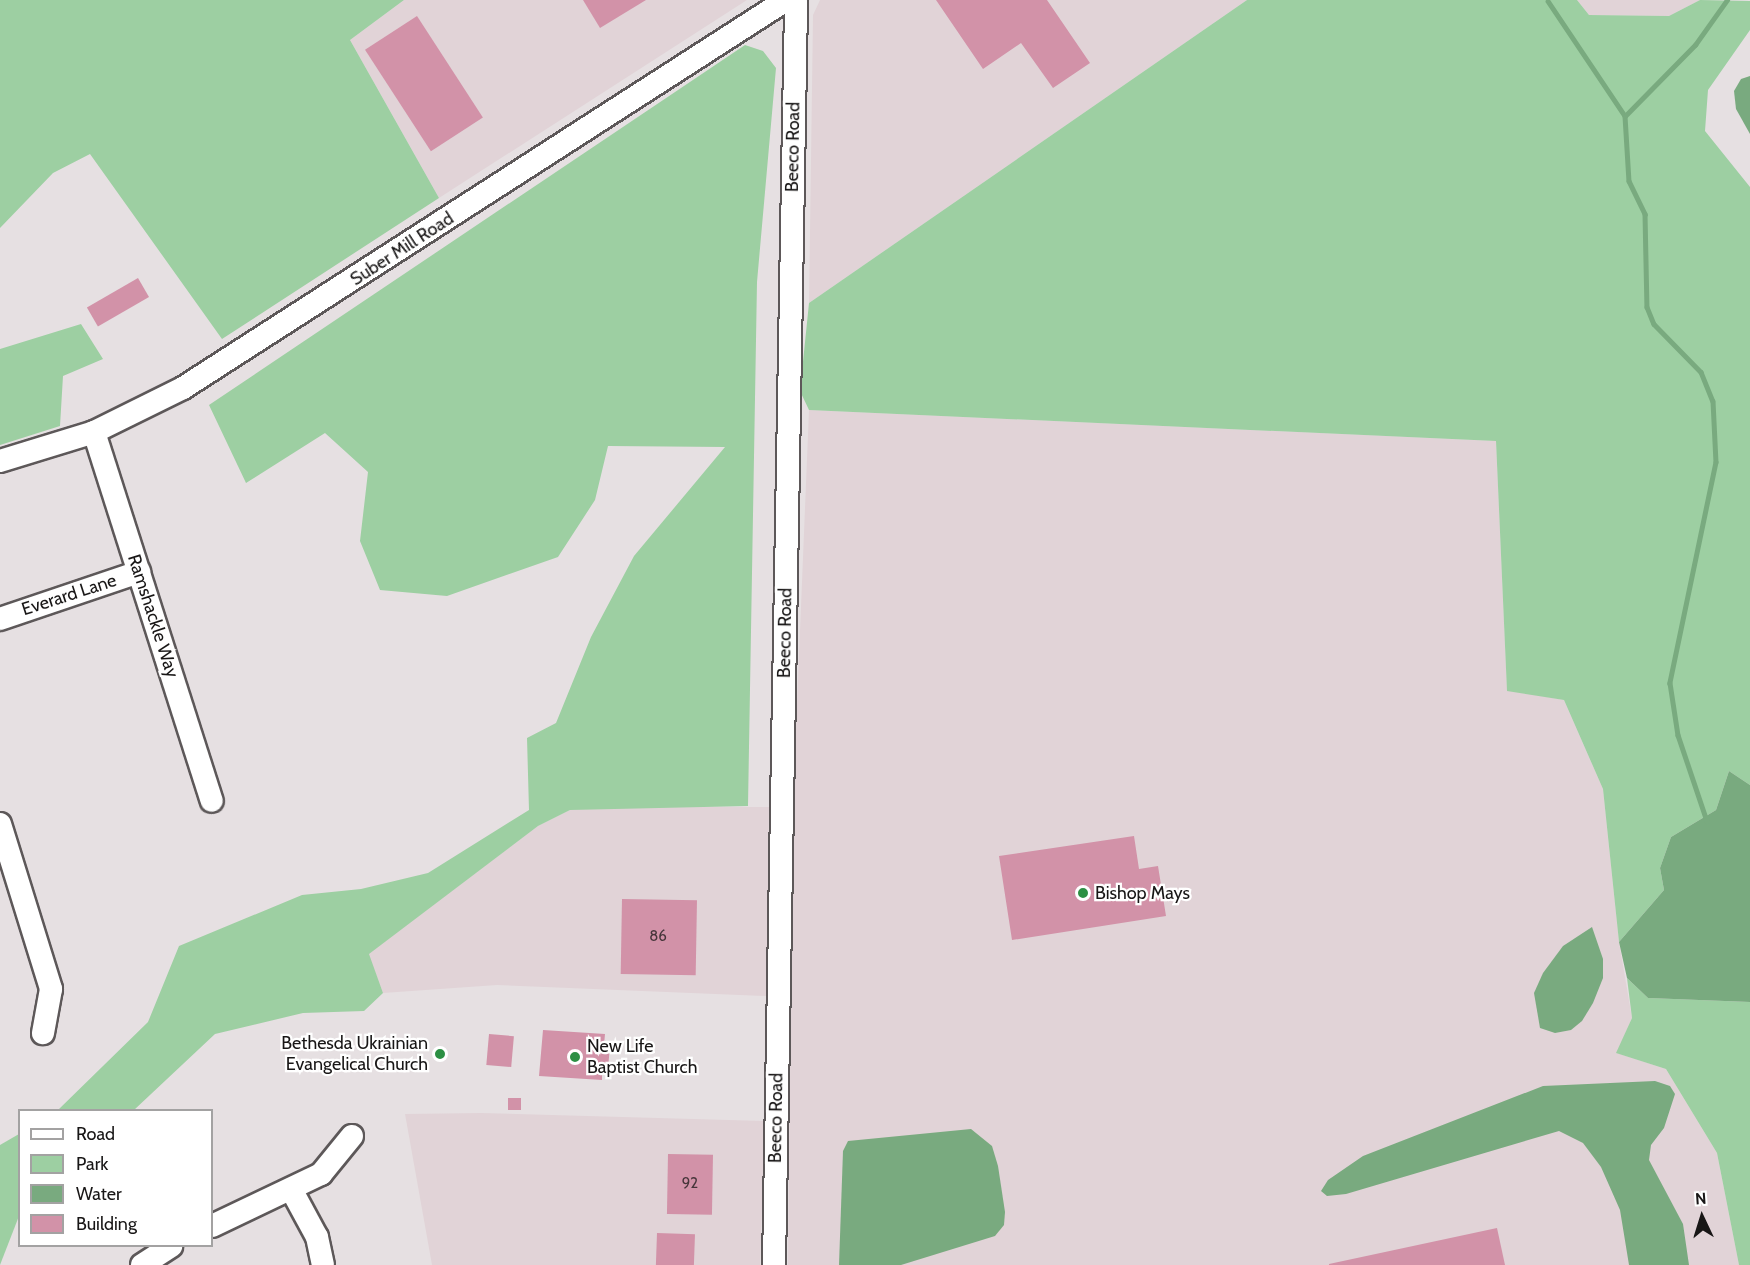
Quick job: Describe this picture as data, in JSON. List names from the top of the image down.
{
  "streets": {
    "street": [
      "Beeco Road",
      "Suber Mill Road",
      "Everard Lane",
      "Ramshackle Way"
    ]
  },
  "crossings": [
    ["Suber Mill Road", "Ramshackle Way"],
    ["Everard Lane", "Ramshackle Way"]
  ],
  "places": ["Bishop Mays", "Bethesda Ukrainian Evangelical Church", "New Life Baptist Church"],
  "house_numbers": ["86", "92"],
  "legend": [
    "Road",
    "Park",
    "Water",
    "Building"
  ],
  "north": "top"
}
